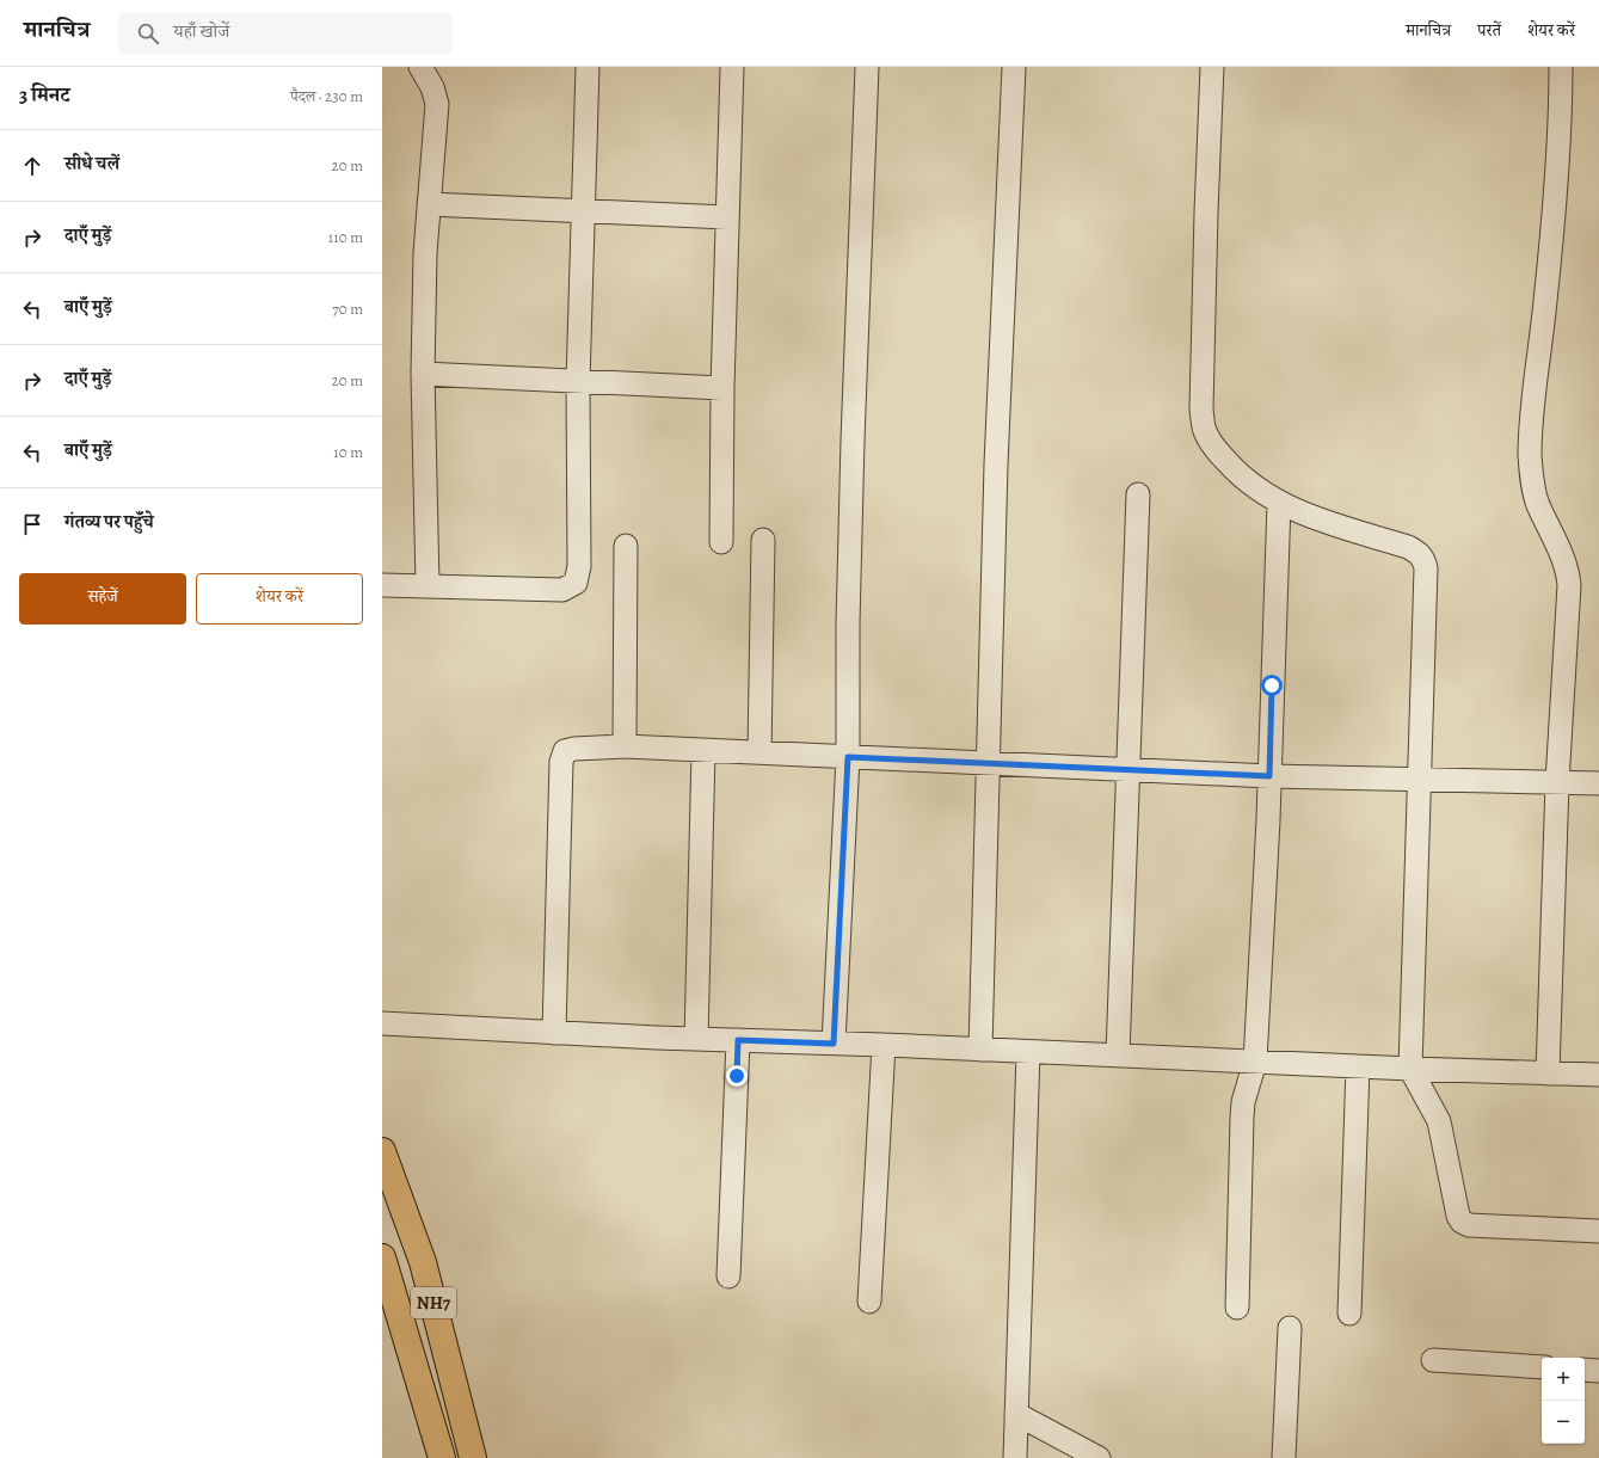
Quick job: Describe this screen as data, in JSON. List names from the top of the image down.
{
  "streets": {
    "highway": ["NH7"]
  },
  "page": {
    "header": "मानचित्र",
    "search": "यहाँ खोजें",
    "nav": ["मानचित्र", "परतें", "शेयर करें"],
    "heading": ["3 मिनट", "पैदल · 230 m"],
    "list": [
      ["सीधे चलें", "20 m"],
      ["दाएँ मुड़ें", "110 m"],
      ["बाएँ मुड़ें", "70 m"],
      ["दाएँ मुड़ें", "20 m"],
      ["बाएँ मुड़ें", "10 m"],
      "गंतव्य पर पहुँचे"
    ],
    "buttons": ["सहेजें", "शेयर करें"],
    "map_buttons": ["+", "−"]
  }
}
